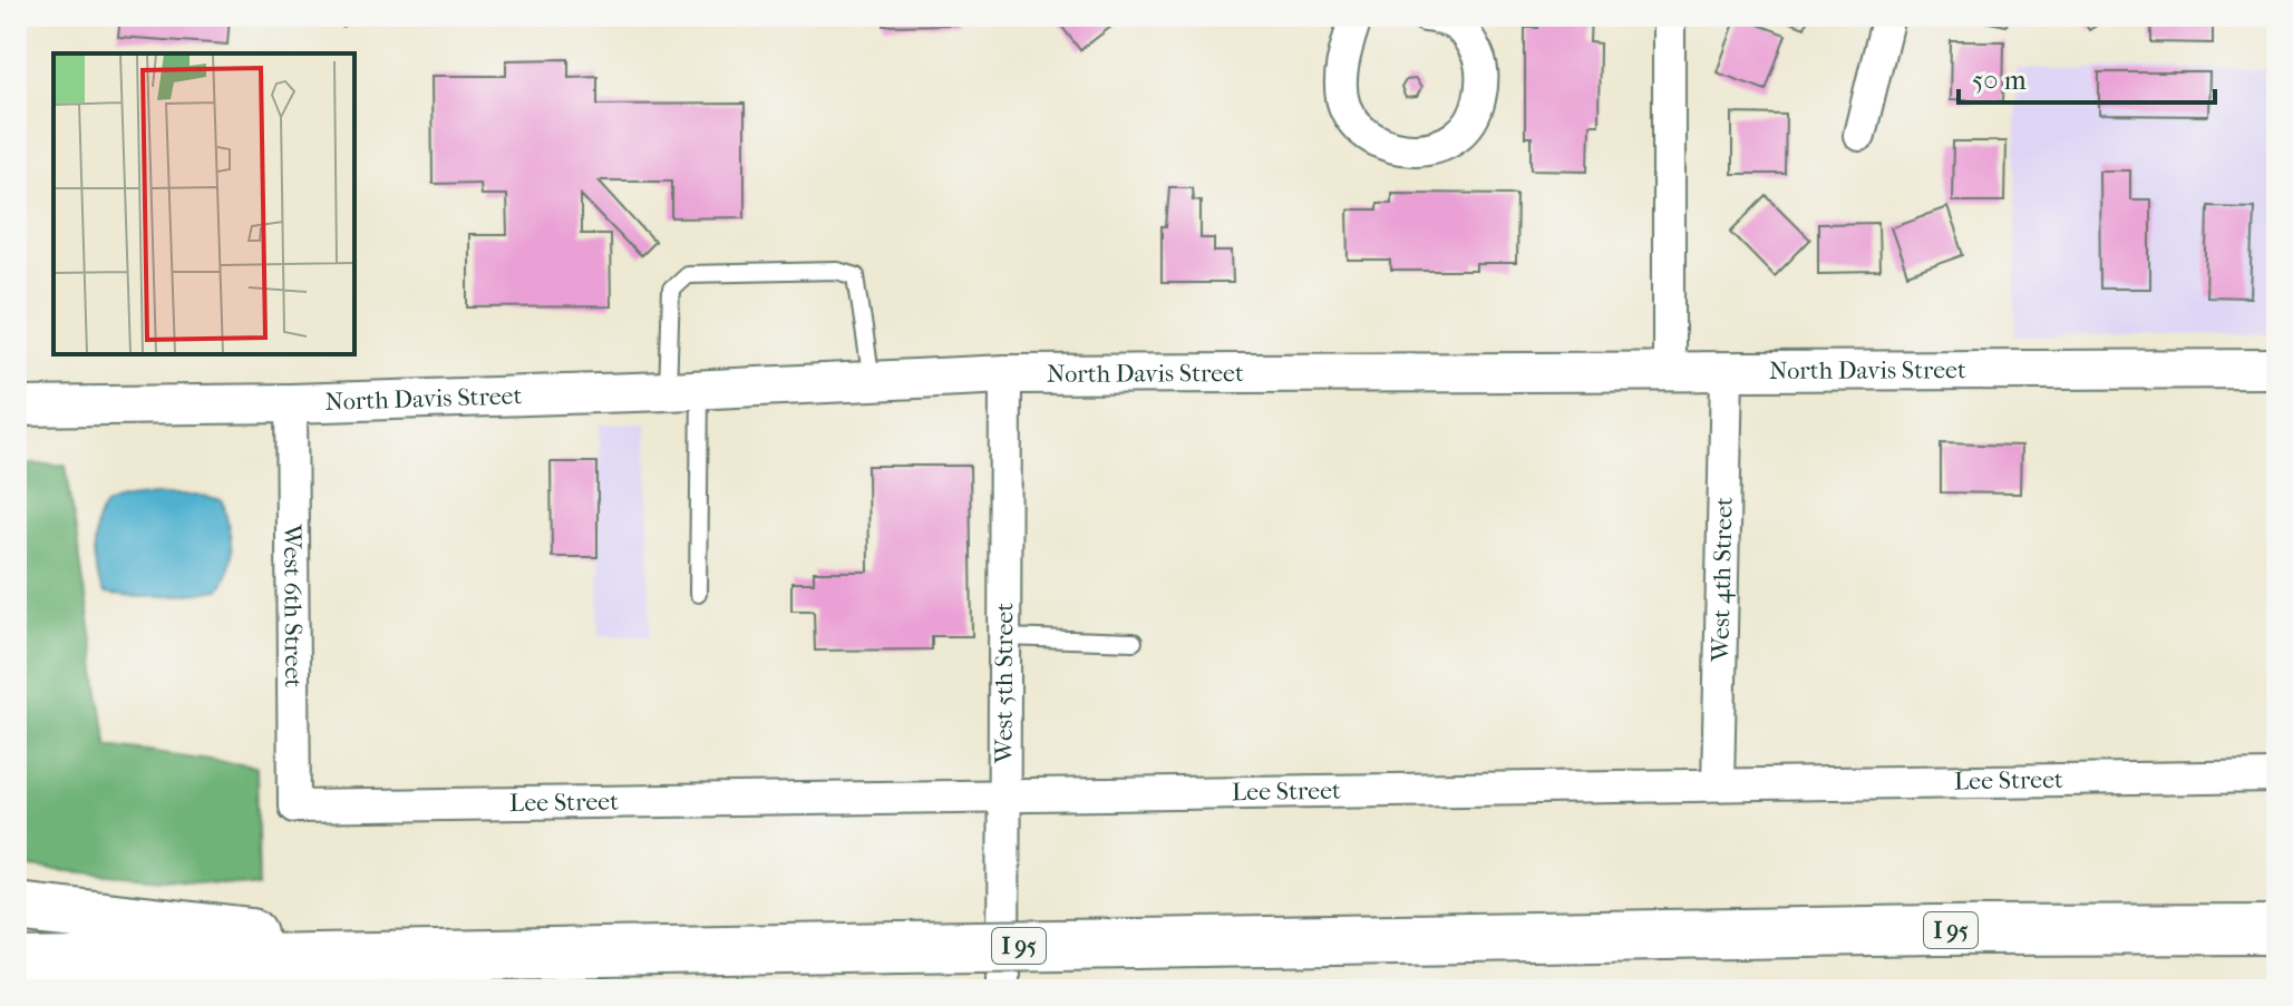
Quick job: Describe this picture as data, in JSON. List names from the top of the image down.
{
  "streets": {
    "highway": ["I 95"],
    "street": [
      "North Davis Street",
      "West 4th Street",
      "West 6th Street",
      "West 5th Street",
      "Lee Street"
    ]
  },
  "crossings": [
    ["North Davis Street", "West 4th Street"],
    ["North Davis Street", "West 6th Street"],
    ["North Davis Street", "West 5th Street"],
    ["West 4th Street", "Lee Street"],
    ["West 6th Street", "Lee Street"],
    ["West 5th Street", "Lee Street"]
  ],
  "scale_bar": "50 m"
}
